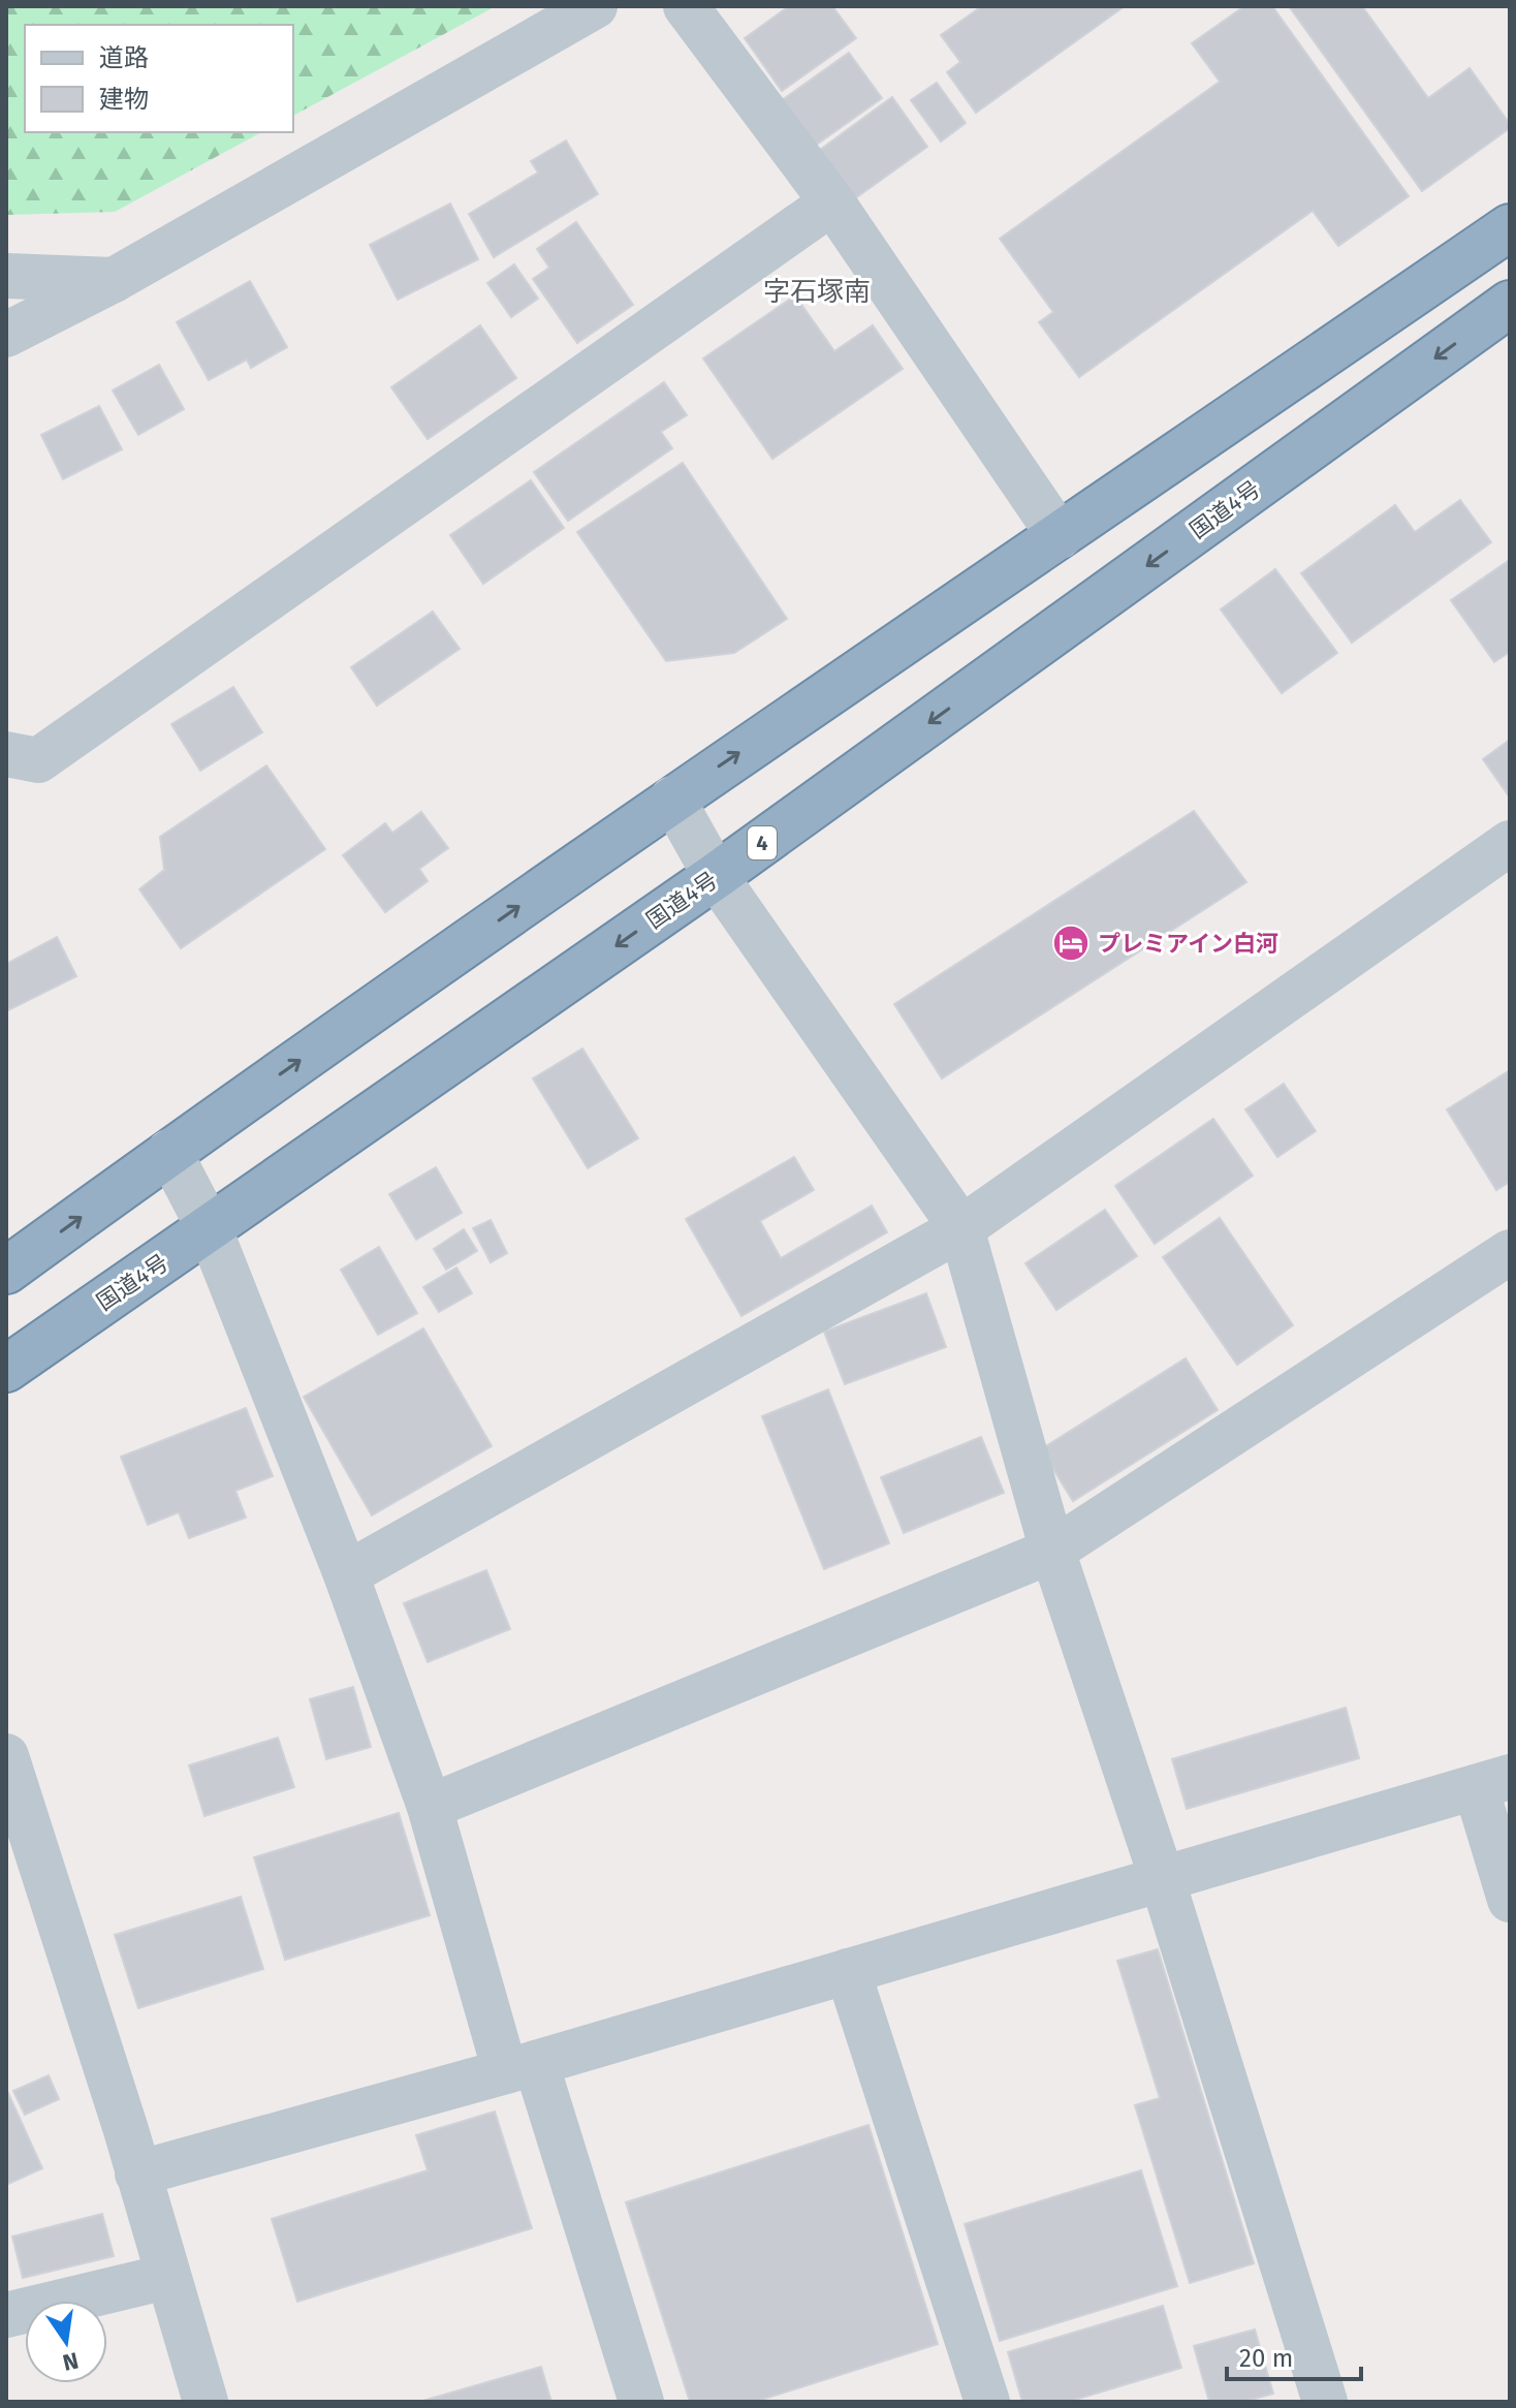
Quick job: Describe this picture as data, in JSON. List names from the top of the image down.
{
  "streets": {
    "highway": ["国道4号", "4"]
  },
  "districts": ["字石塚南"],
  "places": {
    "hotel": ["プレミアイン白河"]
  },
  "legend": ["道路", "建物"],
  "scale_bar": "20 m",
  "north": "bottom"
}
